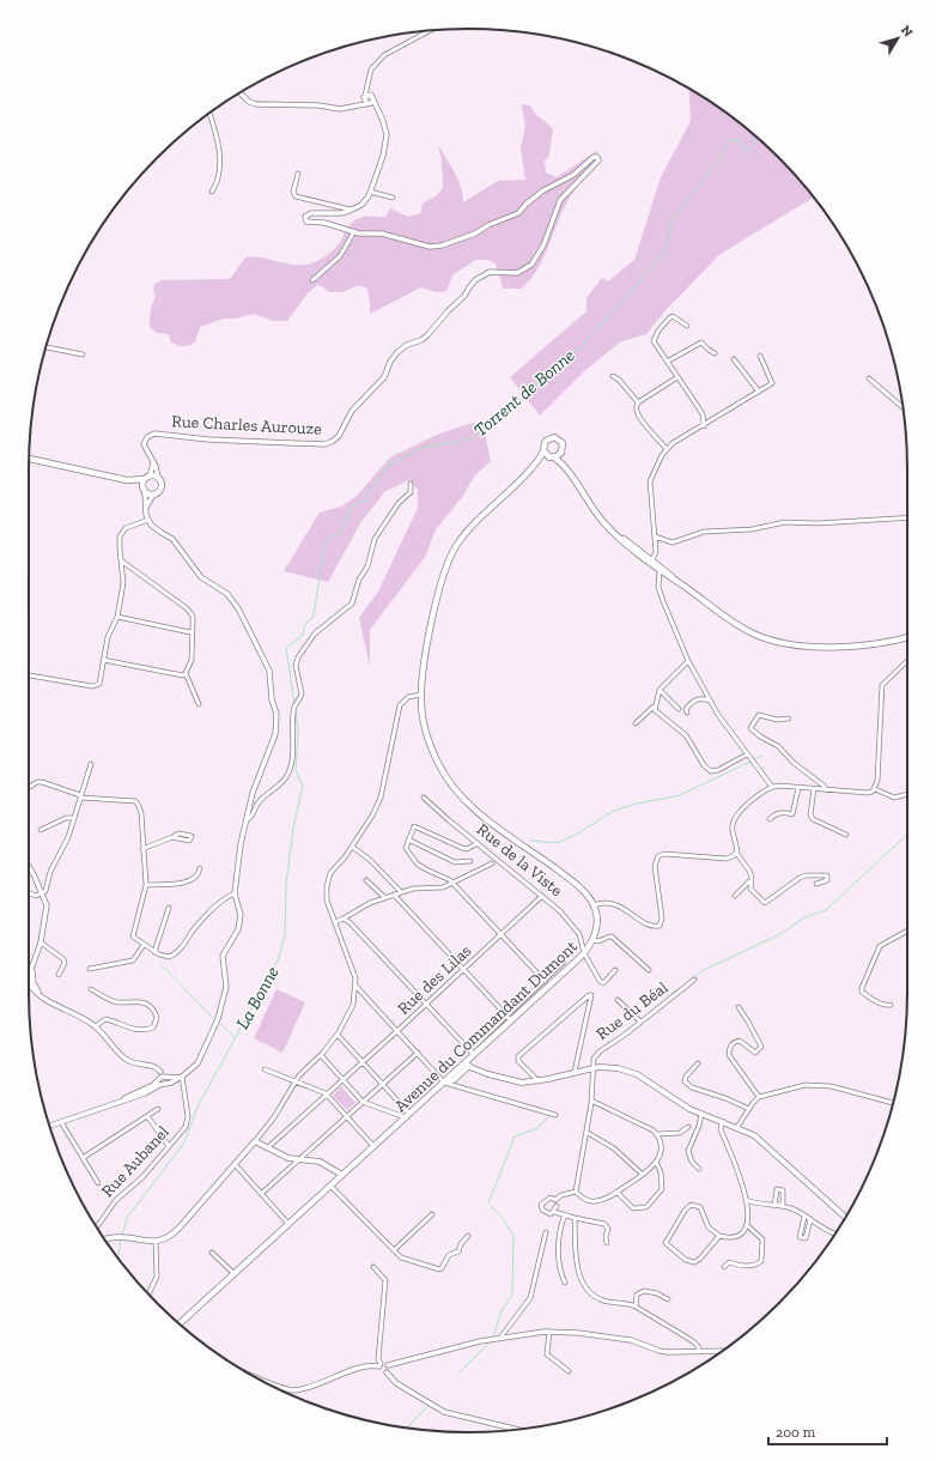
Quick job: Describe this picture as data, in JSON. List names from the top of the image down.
{
  "streets": {
    "main road": ["Avenue du Commandant Dumont"],
    "street": [
      "Rue Charles Aurouze",
      "Rue de la Viste",
      "Rue des Lilas",
      "Rue du Béal",
      "Rue Aubanel"
    ]
  },
  "crossings": [
    ["Rue de la Viste", "Rue des Lilas"],
    ["Rue de la Viste", "Avenue du Commandant Dumont"]
  ],
  "water": ["Torrent de Bonne", "La Bonne"],
  "scale_bar": "200 m",
  "north": "top right"
}
